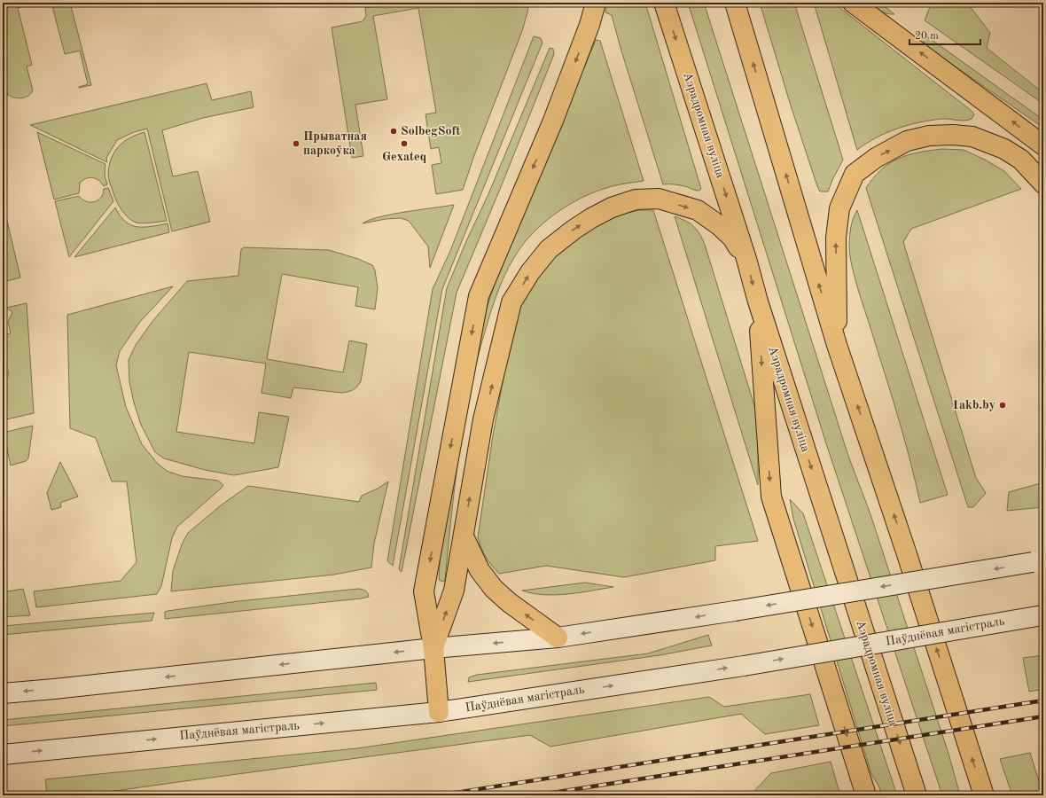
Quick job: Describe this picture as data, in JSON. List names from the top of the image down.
{
  "streets": {
    "main road": ["Аэрадромная вуліца", "Паўднёвая магістраль"]
  },
  "places": [
    "SolbegSoft",
    "Прыватная паркоўка",
    "Gexateq",
    "1akb.by"
  ],
  "scale_bar": "20 m"
}
